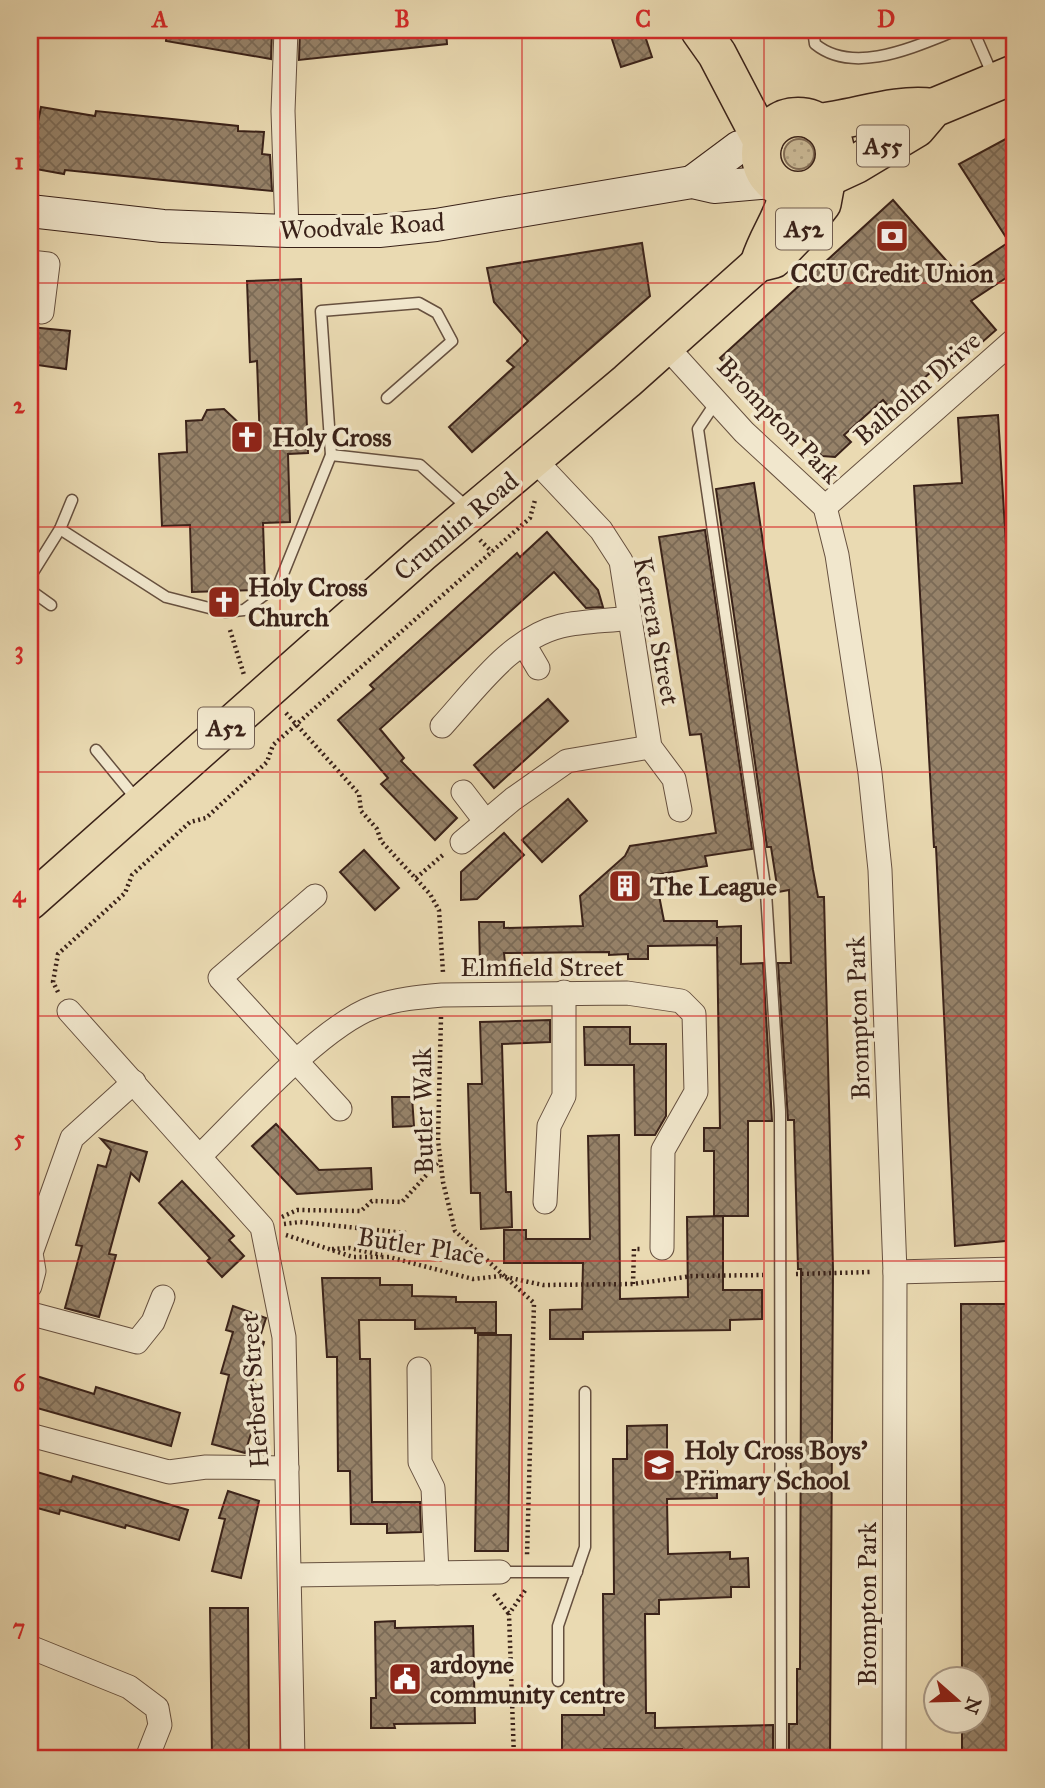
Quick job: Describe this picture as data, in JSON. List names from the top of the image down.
{
  "streets": {
    "highway": ["A55"],
    "main road": ["Woodvale Road", "A52", "Crumlin Road"],
    "street": [
      "Balholm Drive",
      "Brompton Park",
      "Kerrera Street",
      "Elmfield Street",
      "Herbert Street"
    ],
    "path": ["Butler Walk", "Butler Place"]
  },
  "crossings": [
    ["A55", "Woodvale Road"],
    ["A55", "Crumlin Road"],
    ["Woodvale Road", "Crumlin Road"],
    ["Balholm Drive", "Brompton Park"],
    ["Brompton Park", "Crumlin Road"],
    ["Brompton Park", "Butler Place"],
    ["Crumlin Road", "Kerrera Street"],
    ["Crumlin Road", "Butler Walk"],
    ["Crumlin Road", "Herbert Street"],
    ["Elmfield Street", "Butler Walk"],
    ["Elmfield Street", "Herbert Street"],
    ["Butler Walk", "Butler Place"],
    ["Butler Place", "Herbert Street"]
  ],
  "places": {
    "bank": ["CCU Credit Union"],
    "church": ["Holy Cross", "Holy Cross Church"],
    "building": ["The League"],
    "school or university": ["Holy Cross Boys' Primary School"],
    "public building": ["ardoyne community centre"]
  },
  "north": "right",
  "grid": {
    "columns": [
      "A",
      "B",
      "C",
      "D"
    ],
    "rows": [
      "1",
      "2",
      "3",
      "4",
      "5",
      "6",
      "7"
    ]
  }
}
